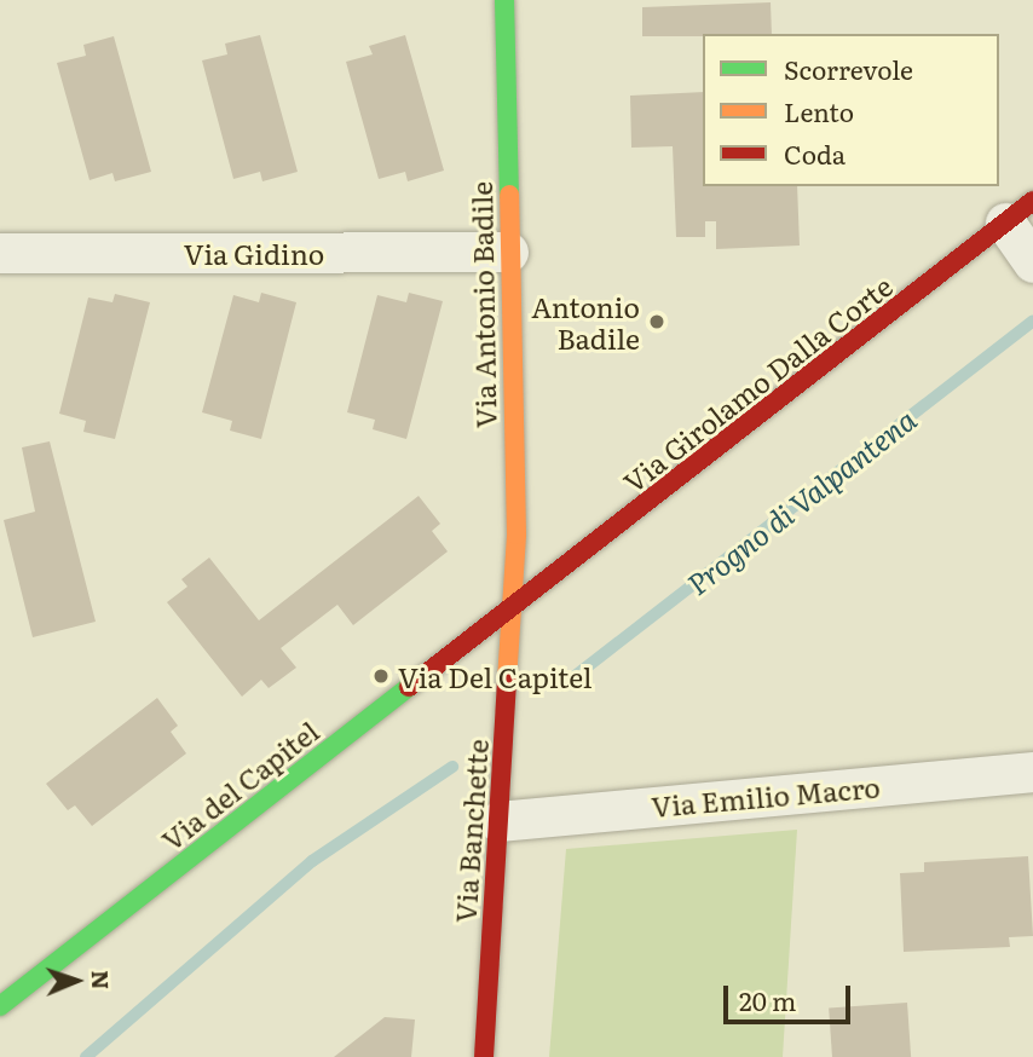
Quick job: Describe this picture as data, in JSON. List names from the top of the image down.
{
  "streets": {
    "street": [
      "Via Gidino",
      "Via Antonio Badile",
      "Via Girolamo Dalla Corte",
      "Via del Capitel",
      "Via Emilio Macro",
      "Via Banchette"
    ]
  },
  "crossings": [
    ["Via Gidino", "Via Antonio Badile"],
    ["Via Antonio Badile", "Via Girolamo Dalla Corte"],
    ["Via Antonio Badile", "Via del Capitel"],
    ["Via Antonio Badile", "Via Banchette"],
    ["Via Girolamo Dalla Corte", "Via del Capitel"],
    ["Via Girolamo Dalla Corte", "Via Banchette"],
    ["Via del Capitel", "Via Banchette"],
    ["Via Emilio Macro", "Via Banchette"]
  ],
  "water": ["Progno di Valpantena"],
  "places": ["Antonio Badile", "Via Del Capitel"],
  "legend": ["Scorrevole", "Lento", "Coda"],
  "scale_bar": "20 m",
  "north": "right"
}
